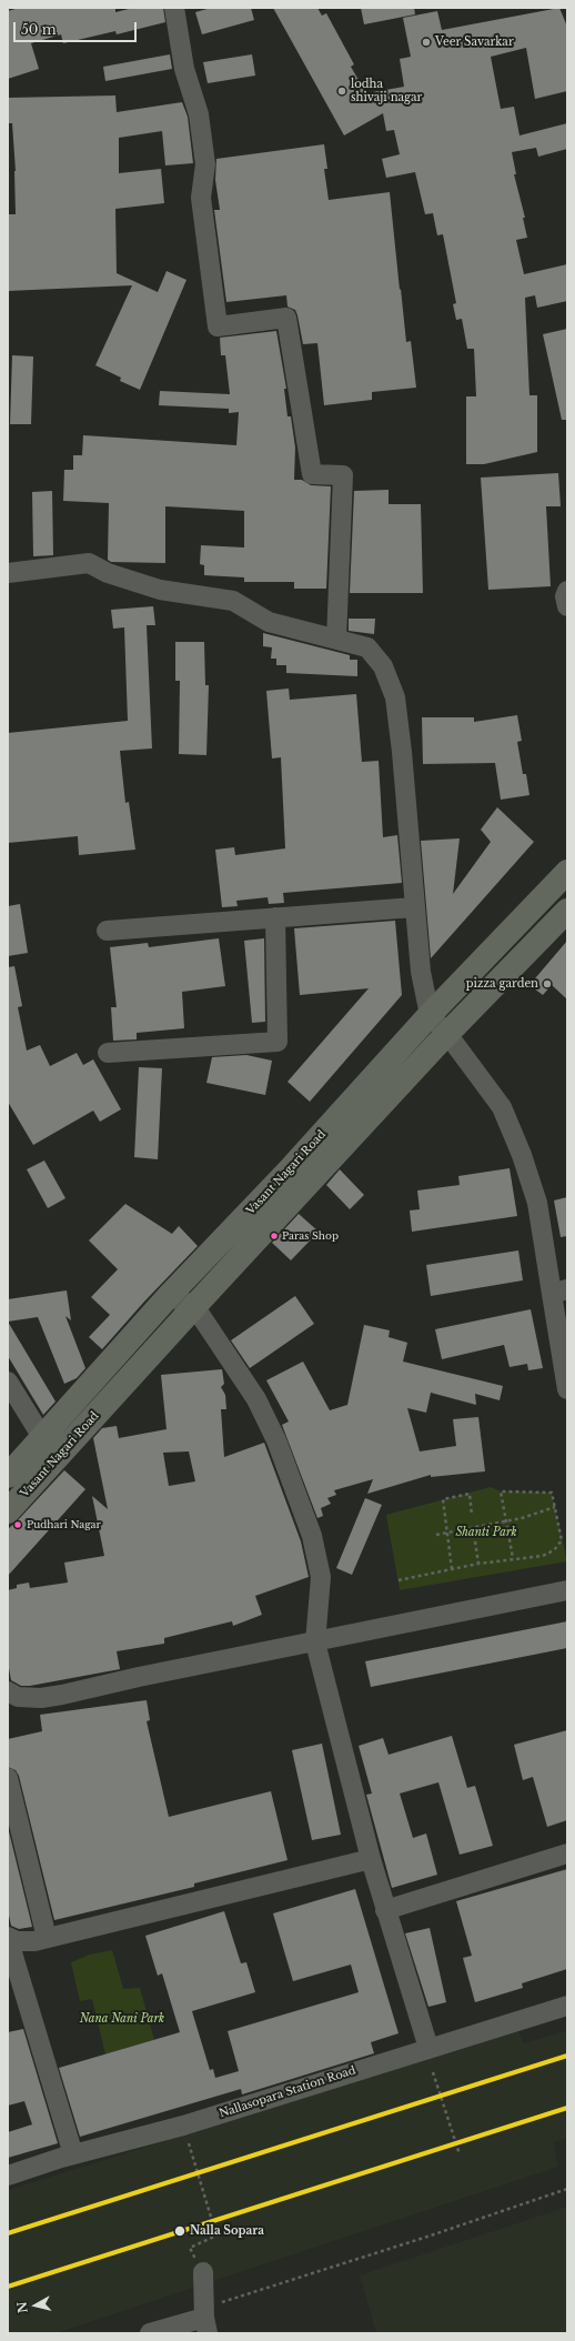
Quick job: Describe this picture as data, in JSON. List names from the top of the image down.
{
  "streets": {
    "main road": ["Vasant Nagari Road"],
    "street": ["Nallasopara Station Road"]
  },
  "parks": ["Shanti Park", "Nana Nani Park"],
  "places": [
    "Veer Savarkar",
    "lodha shivaji nagar",
    "pizza garden",
    "Paras Shop",
    "Pudhari Nagar",
    "Nalla Sopara"
  ],
  "scale_bar": "50 m",
  "north": "left"
}
